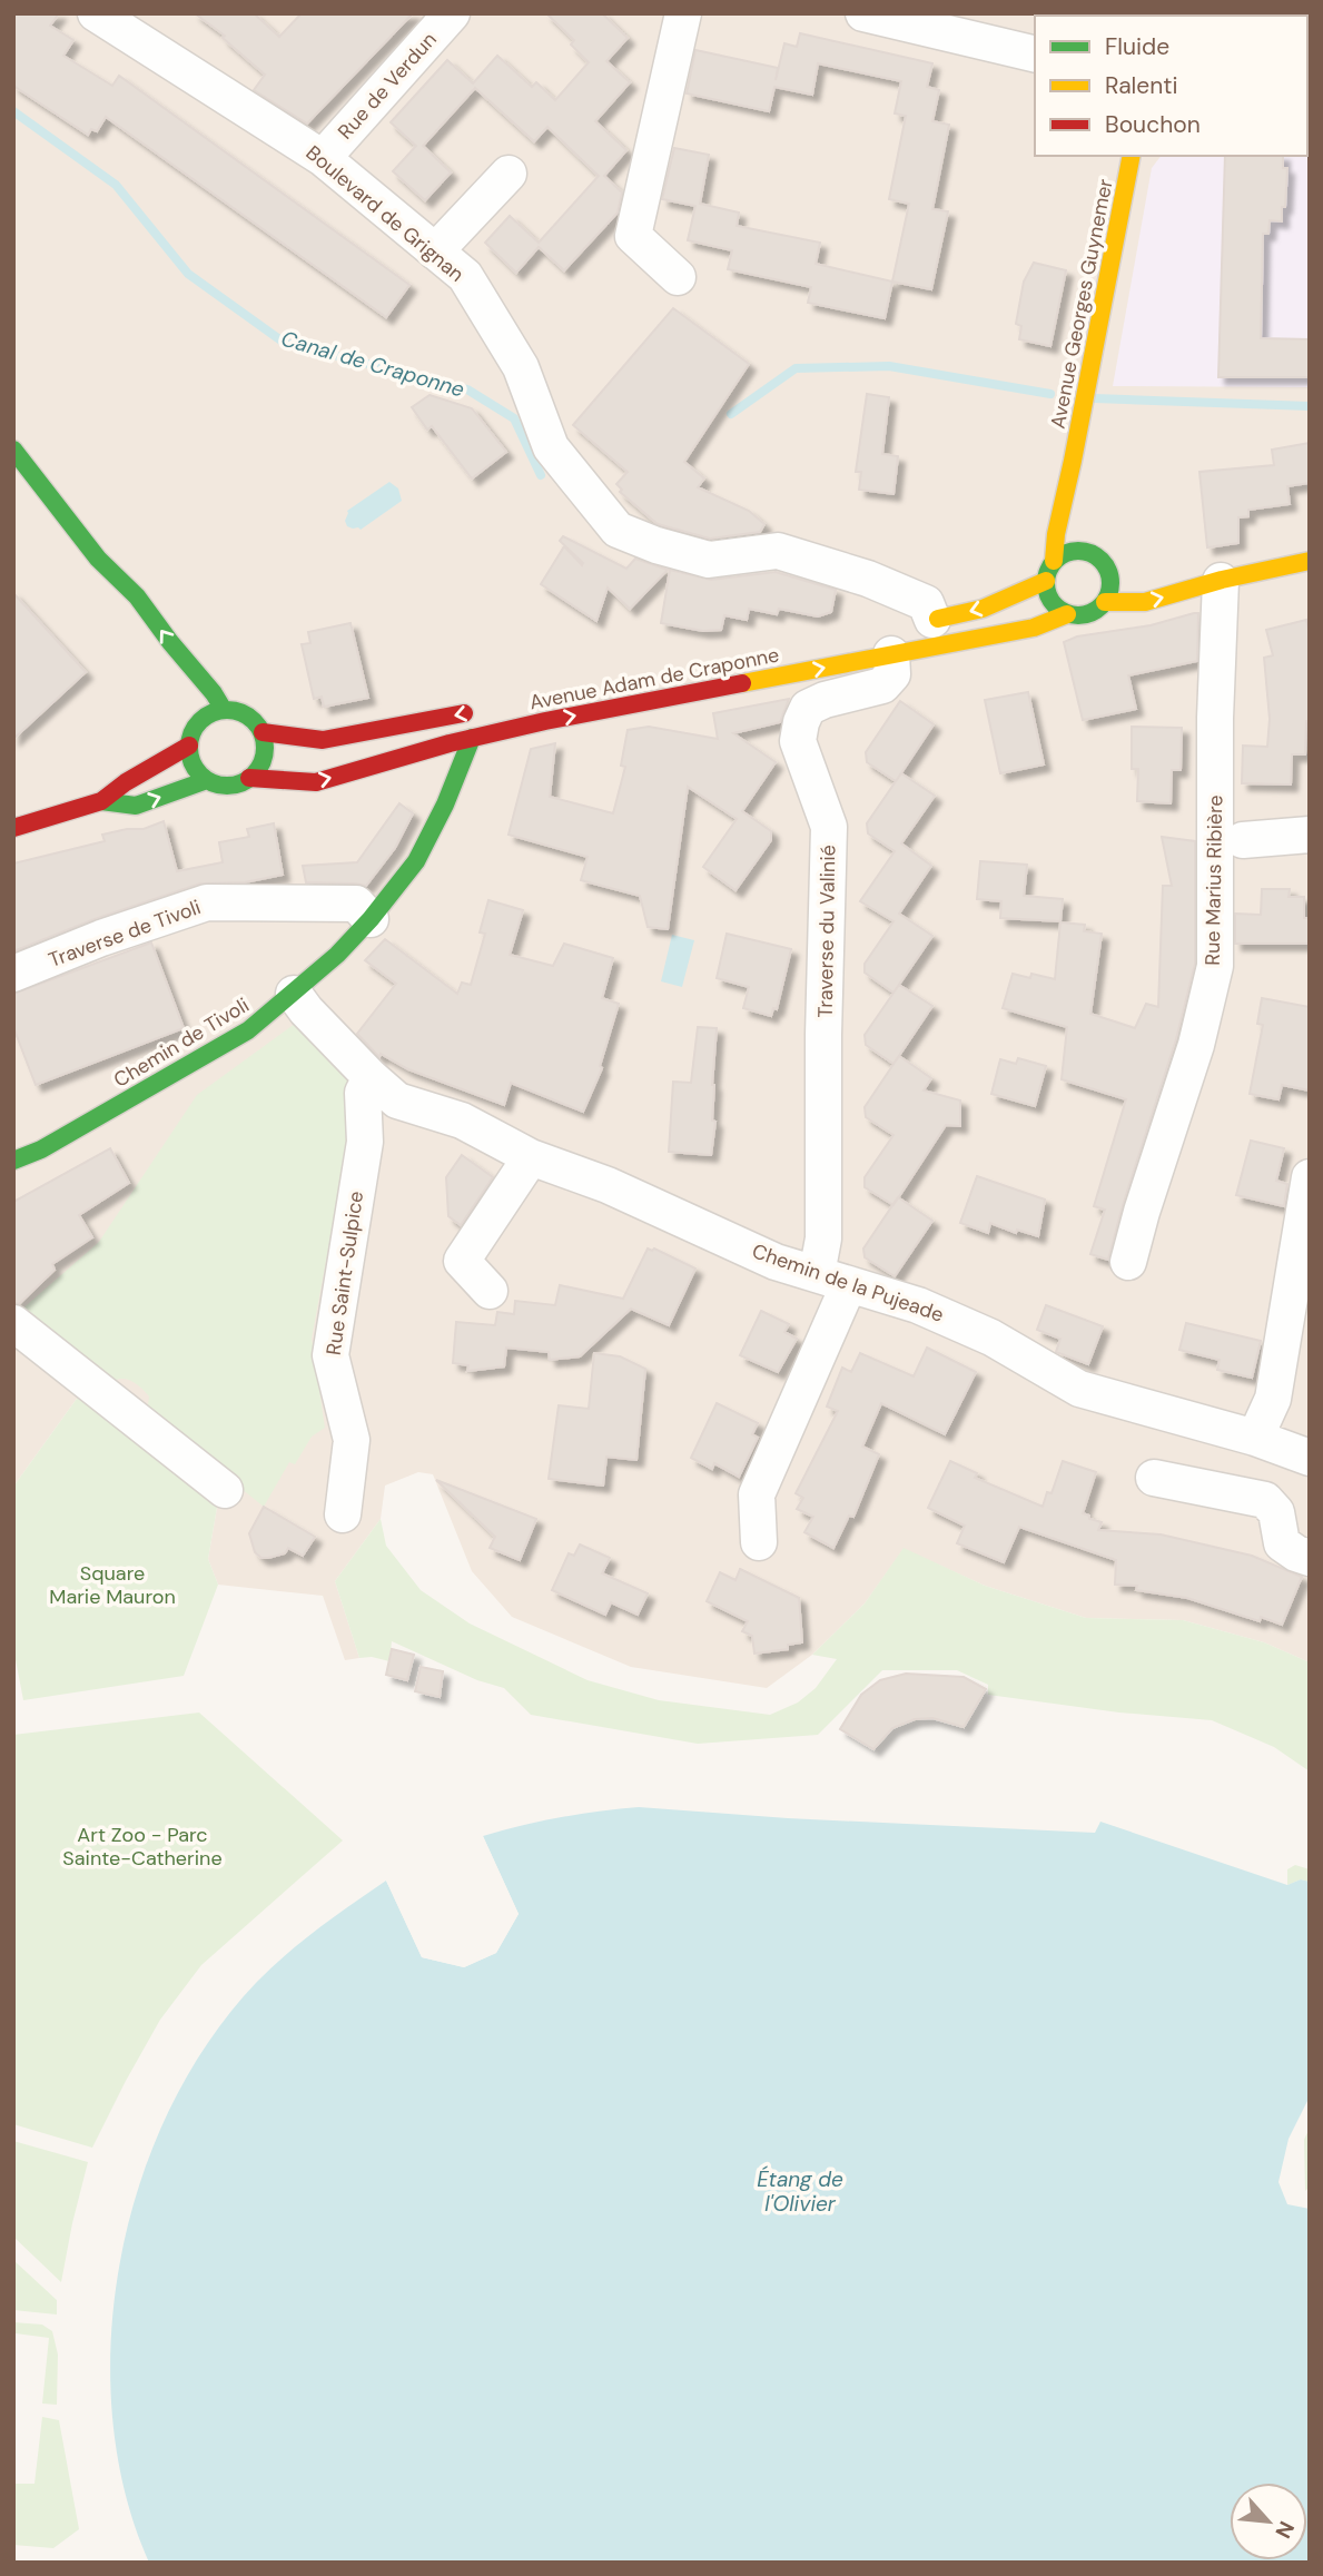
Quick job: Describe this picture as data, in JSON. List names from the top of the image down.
{
  "streets": {
    "main road": ["Avenue Georges Guynemer", "Avenue Adam de Craponne", "Chemin de Tivoli"],
    "street": [
      "Rue de Verdun",
      "Boulevard de Grignan",
      "Rue Marius Ribière",
      "Traverse du Valinié",
      "Traverse de Tivoli",
      "Rue Saint-Sulpice",
      "Chemin de la Pujeade"
    ]
  },
  "crossings": [
    ["Rue de Verdun", "Boulevard de Grignan"],
    ["Avenue Adam de Craponne", "Traverse du Valinié"],
    ["Avenue Adam de Craponne", "Chemin de Tivoli"],
    ["Traverse du Valinié", "Chemin de la Pujeade"],
    ["Traverse de Tivoli", "Chemin de Tivoli"],
    ["Chemin de Tivoli", "Chemin de la Pujeade"],
    ["Rue Saint-Sulpice", "Chemin de la Pujeade"]
  ],
  "water": ["Canal de Craponne", "Étang de l'Olivier"],
  "parks": ["Square Marie Mauron", "Art Zoo - Parc Sainte-Catherine"],
  "legend": ["Fluide", "Ralenti", "Bouchon"],
  "north": "bottom right"
}
